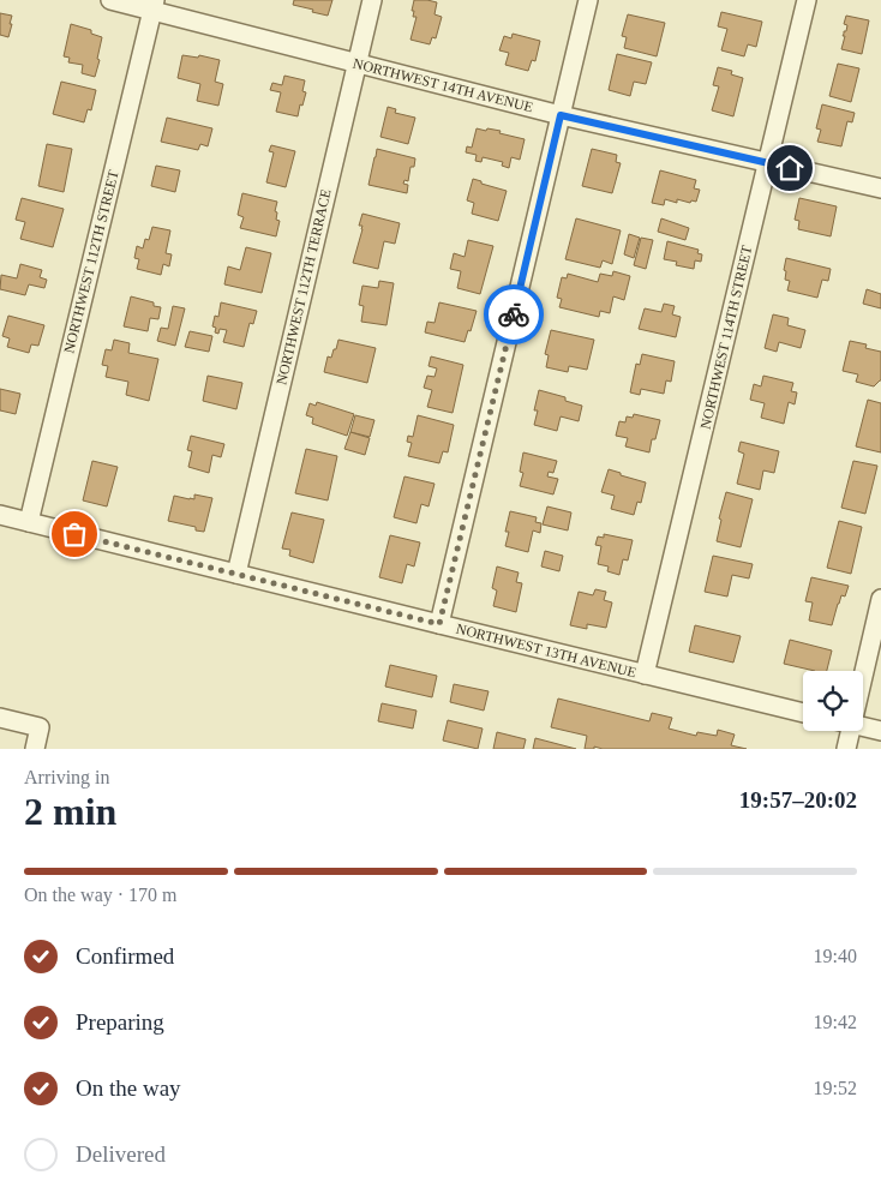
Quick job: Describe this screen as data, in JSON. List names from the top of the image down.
{
  "streets": {
    "street": [
      "NORTHWEST 14TH AVENUE",
      "NORTHWEST 112TH STREET",
      "NORTHWEST 112TH TERRACE",
      "NORTHWEST 114TH STREET",
      "NORTHWEST 13TH AVENUE"
    ]
  },
  "crossings": [
    ["NORTHWEST 14TH AVENUE", "NORTHWEST 112TH STREET"],
    ["NORTHWEST 14TH AVENUE", "NORTHWEST 112TH TERRACE"],
    ["NORTHWEST 14TH AVENUE", "NORTHWEST 114TH STREET"],
    ["NORTHWEST 112TH STREET", "NORTHWEST 13TH AVENUE"],
    ["NORTHWEST 112TH TERRACE", "NORTHWEST 13TH AVENUE"],
    ["NORTHWEST 114TH STREET", "NORTHWEST 13TH AVENUE"]
  ],
  "page": {
    "heading": ["2 min", "Arriving in", "19:57–20:02"],
    "bar": "On the way · 170 m",
    "list": [
      ["Confirmed", "19:40"],
      ["Preparing", "19:42"],
      ["On the way", "19:52"],
      "Delivered"
    ]
  }
}
